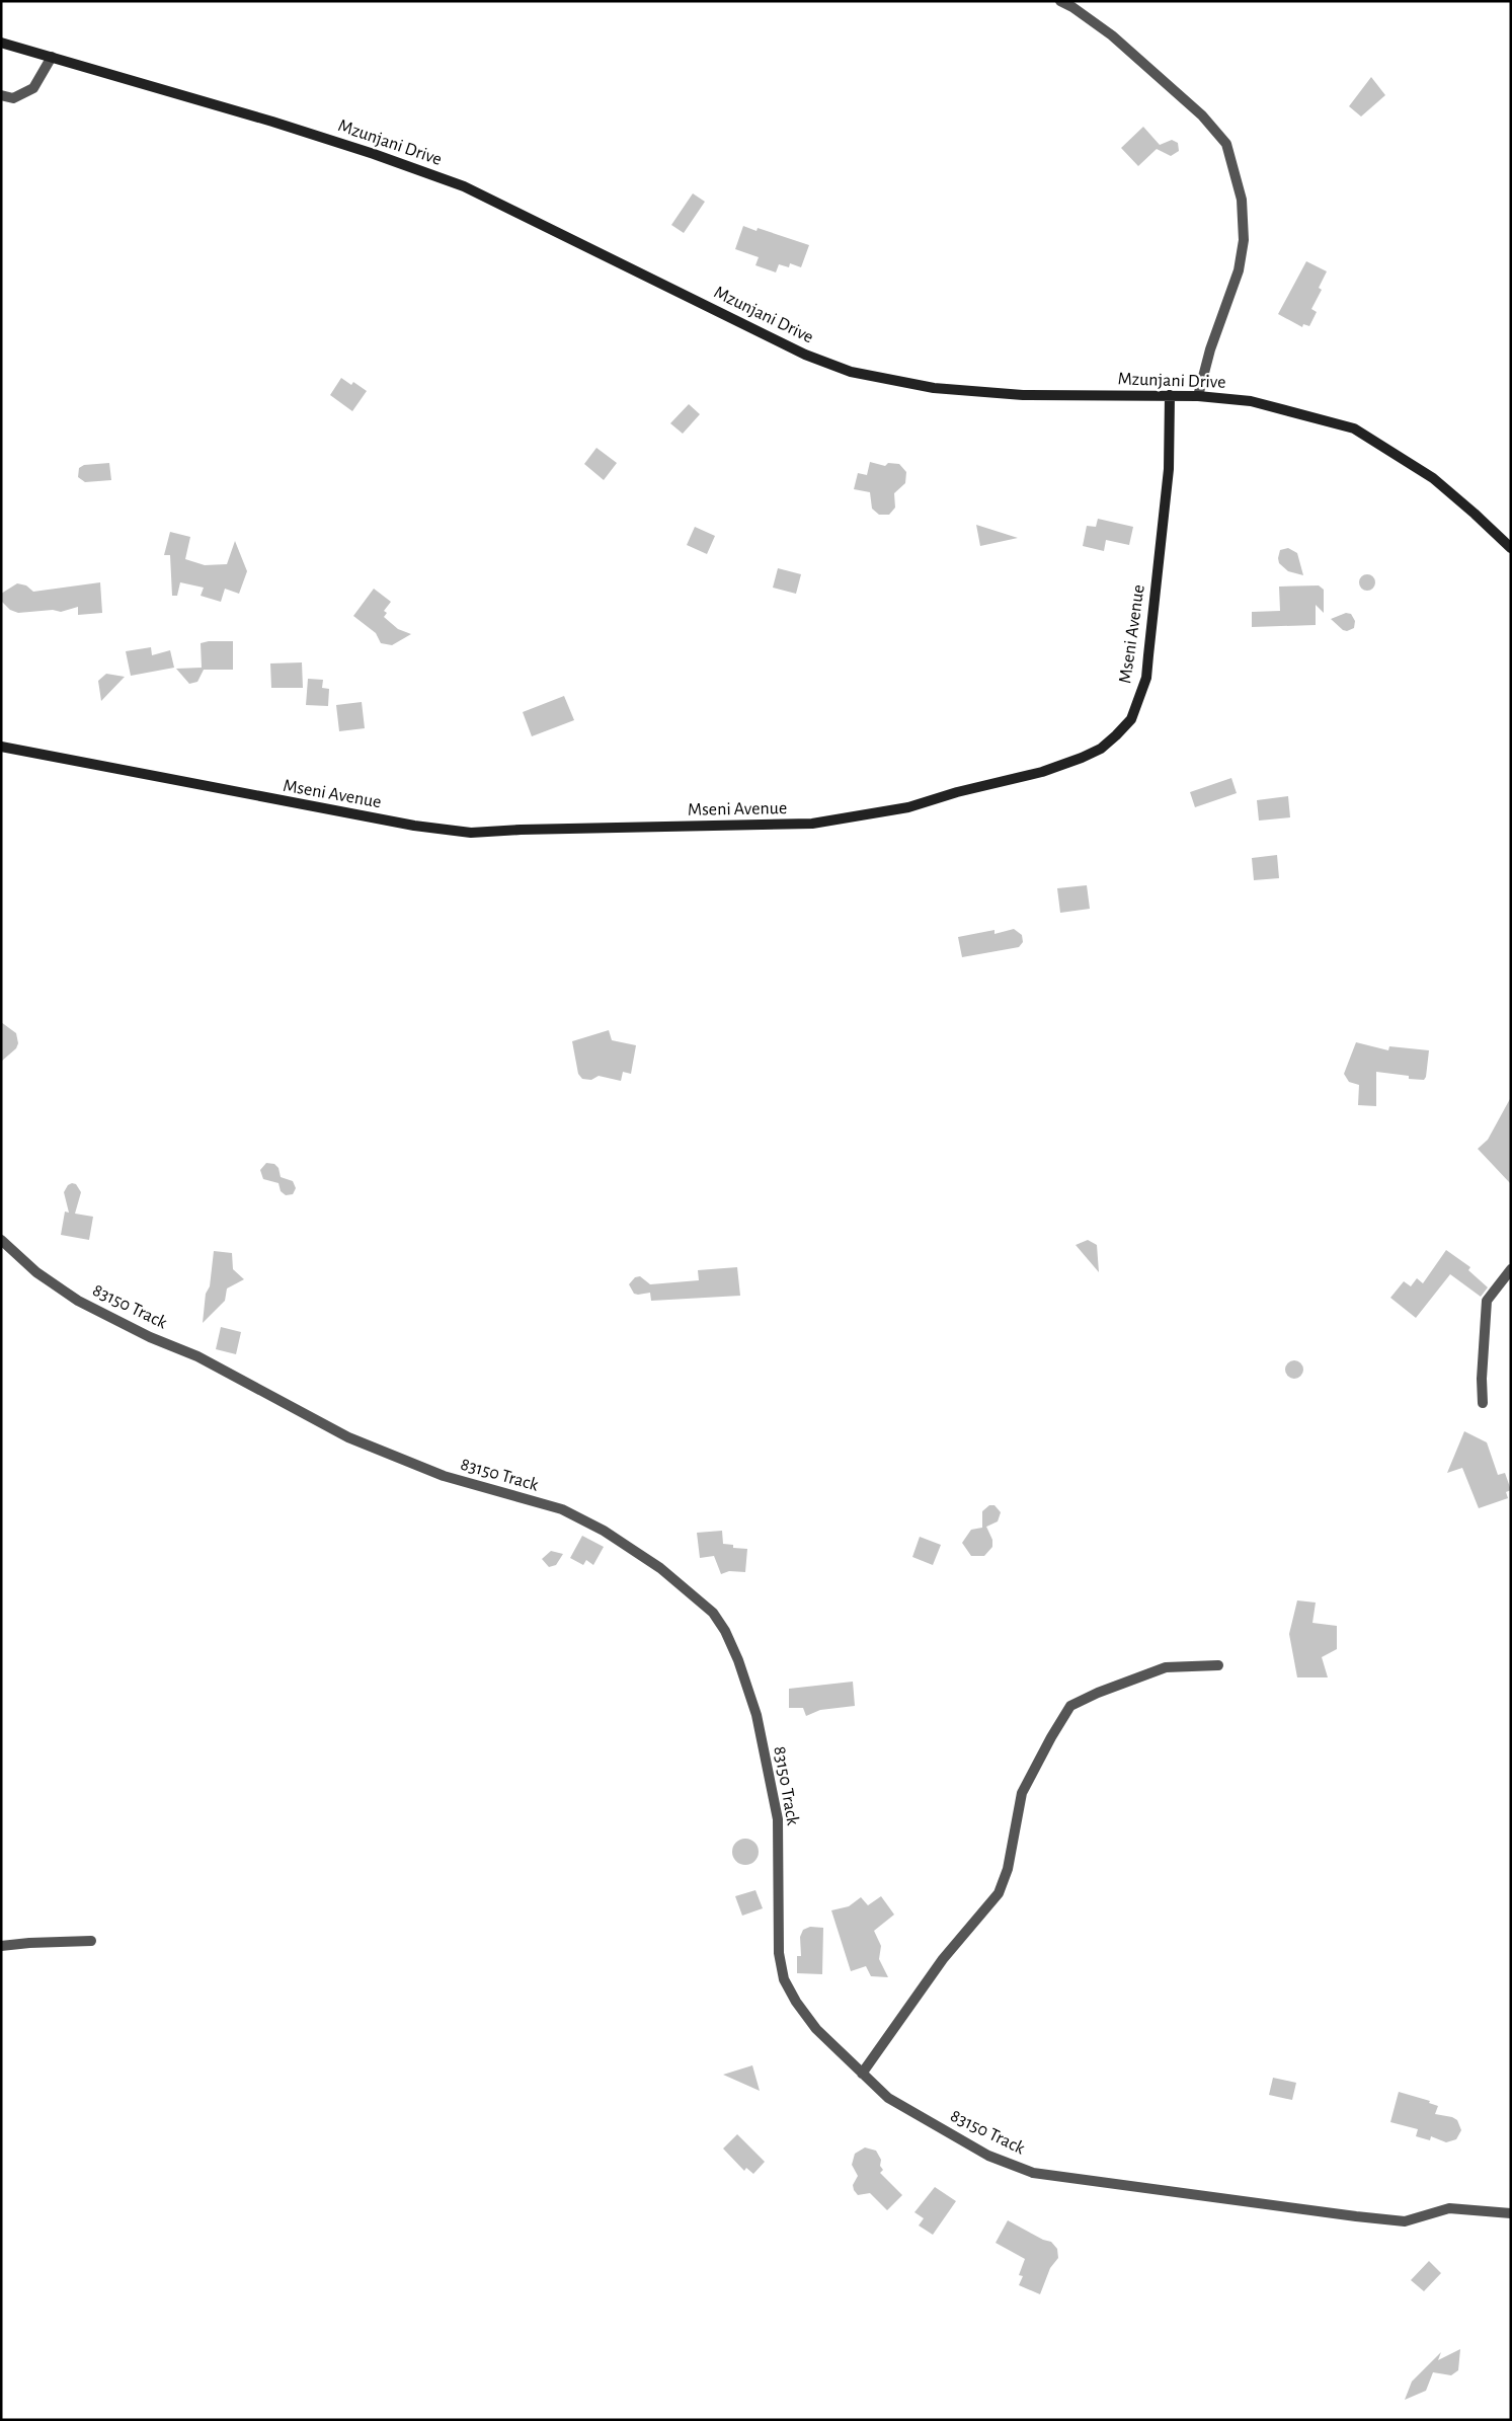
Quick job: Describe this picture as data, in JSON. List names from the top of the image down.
{
  "streets": {
    "main road": ["Mzunjani Drive", "Mseni Avenue"],
    "street": ["83150 Track"]
  },
  "crossings": [
    ["Mzunjani Drive", "Mseni Avenue"]
  ]
}
